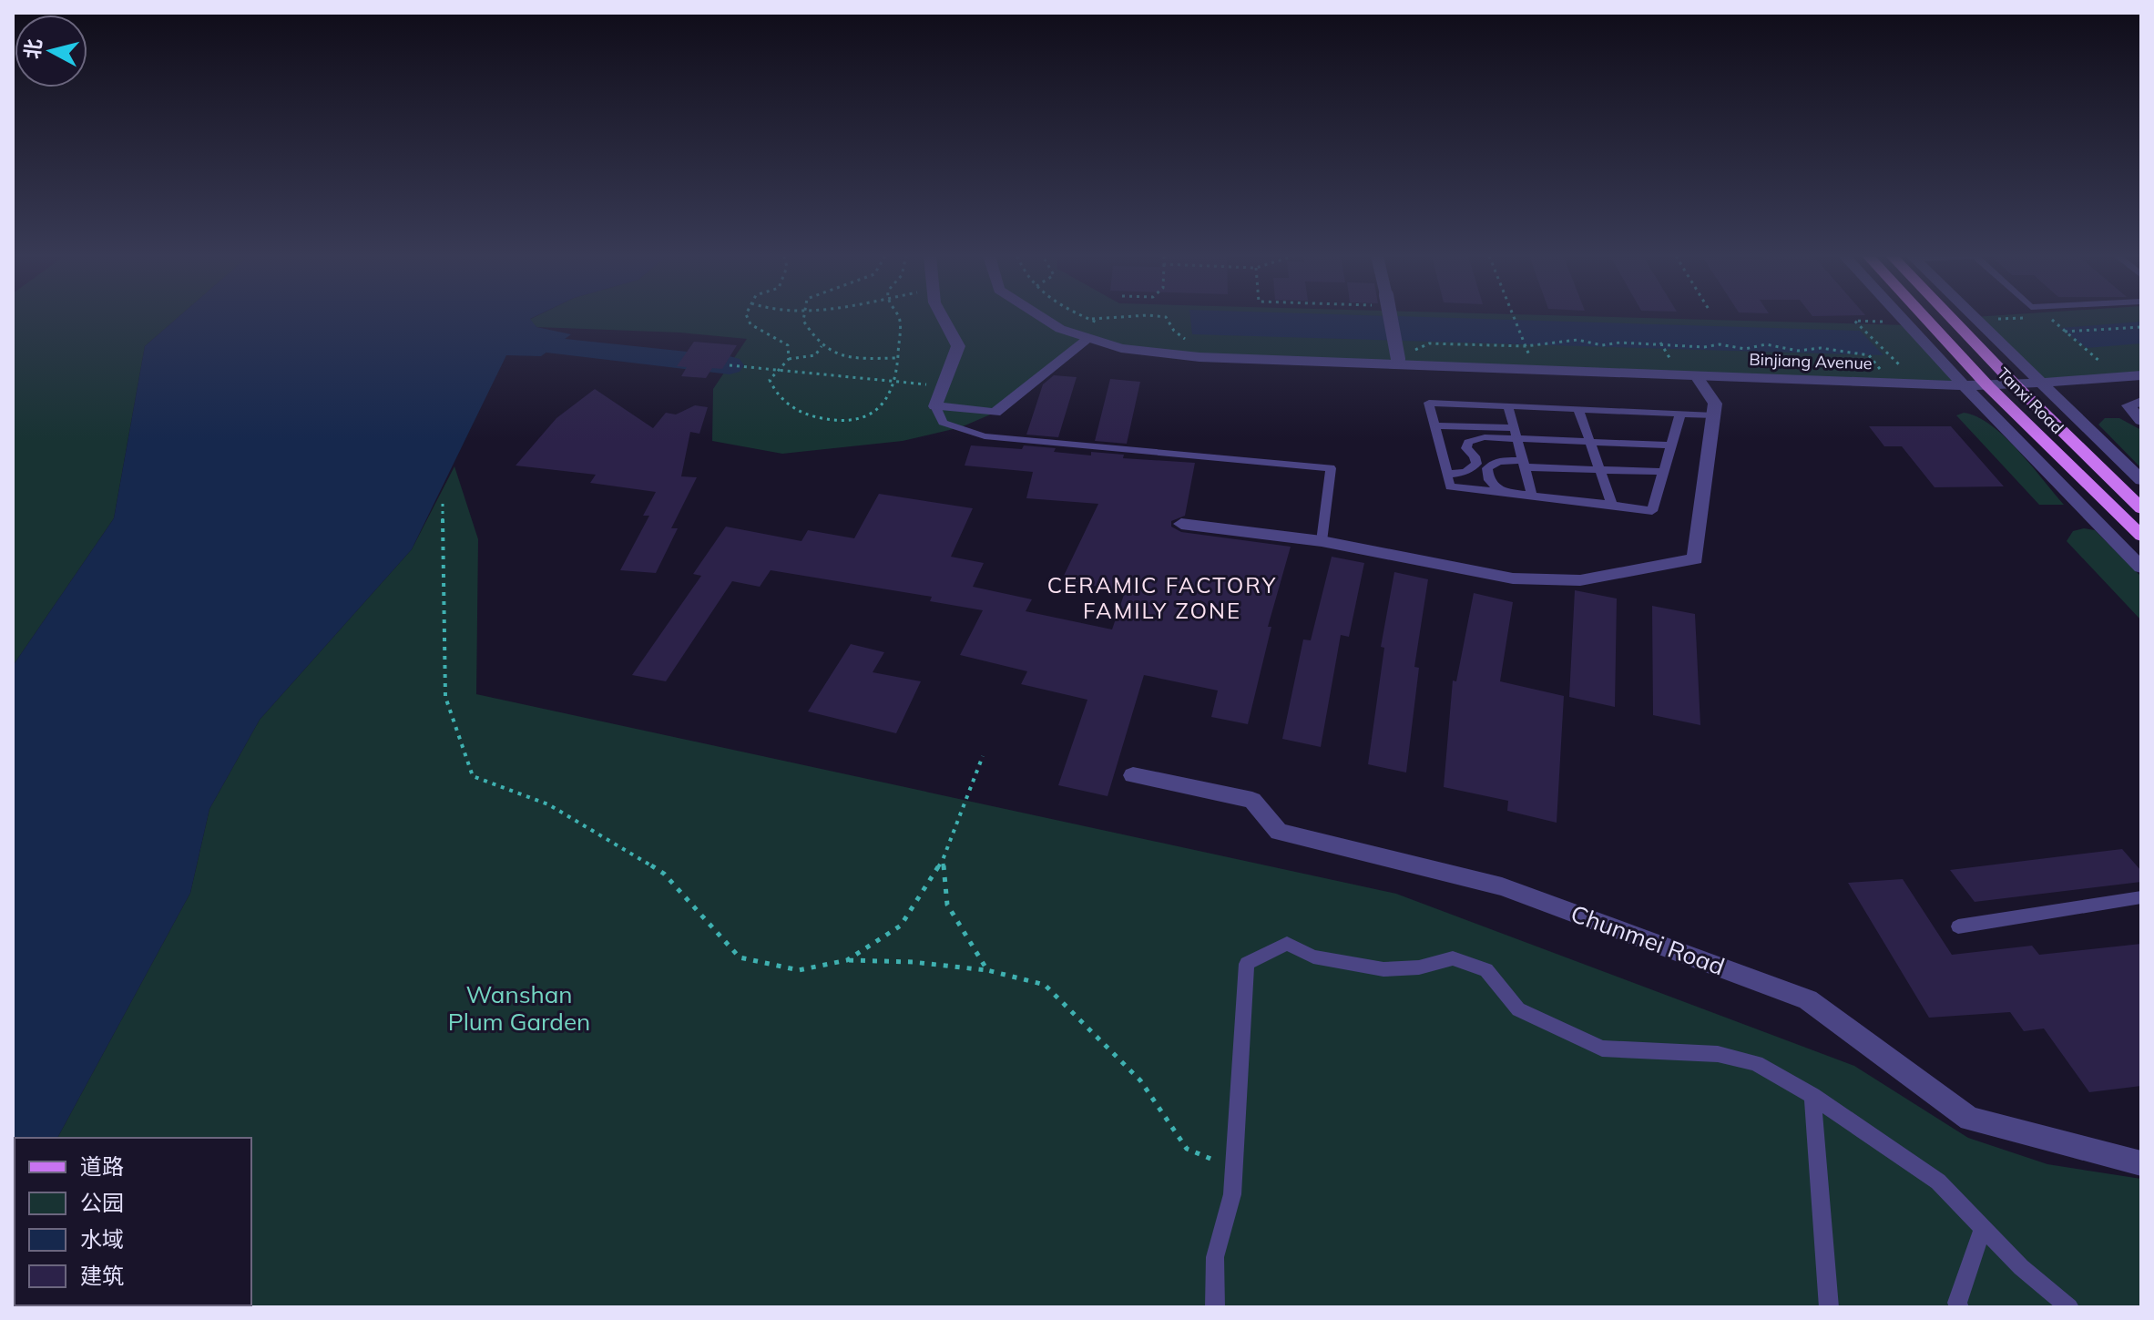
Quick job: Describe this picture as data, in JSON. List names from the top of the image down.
{
  "streets": {
    "main road": ["Tanxi Road"],
    "street": ["Binjiang Avenue", "Chunmei Road"]
  },
  "crossings": [
    ["Binjiang Avenue", "Tanxi Road"]
  ],
  "districts": ["CERAMIC FACTORY FAMILY ZONE"],
  "parks": ["Wanshan Plum Garden"],
  "legend": [
    "道路",
    "公园",
    "水域",
    "建筑"
  ],
  "north": "left"
}
